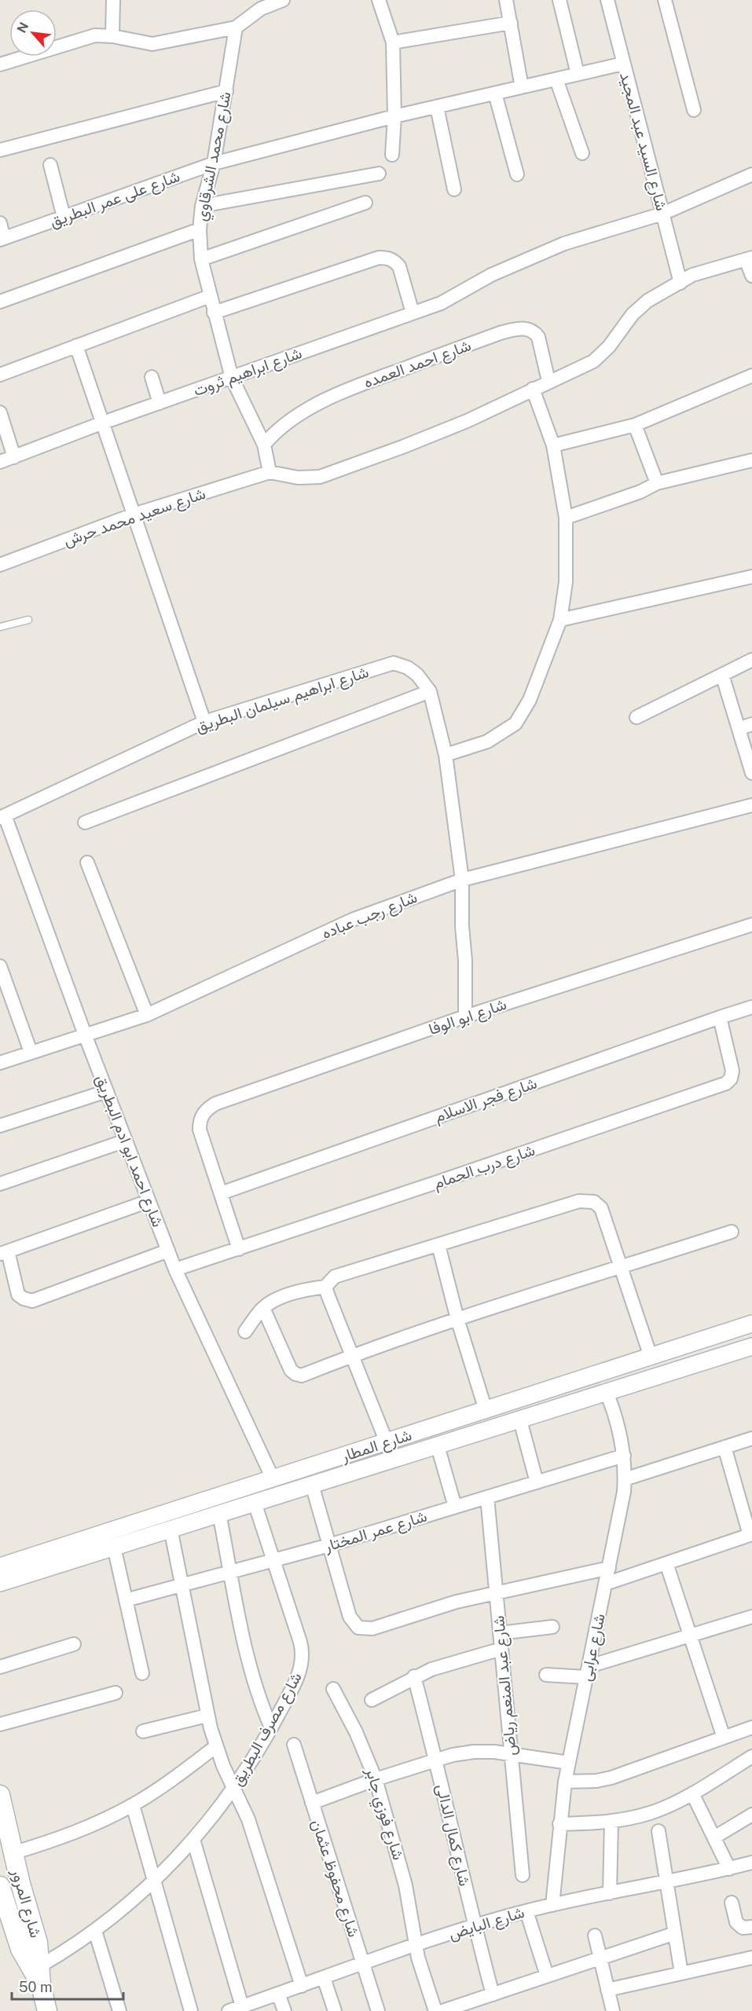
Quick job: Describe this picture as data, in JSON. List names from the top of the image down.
{
  "streets": {
    "main road": ["شارع المرور"],
    "street": [
      "شارع السيد عبد المجيد",
      "شارع محمد الشرقاوي",
      "شارع على عمر البطريق",
      "شارع احمد العمده",
      "شارع ابراهيم ثروت",
      "شارع سعيد محمد حرش",
      "شارع ابراهيم سيلمان البطريق",
      "شارع رجب عباده",
      "شارع ابو الوفا",
      "شارع فجر الاسلام",
      "شارع احمد ابو ادم البطريق",
      "شارع درب الحمام",
      "شارع المطار",
      "شارع عمر المختار",
      "شارع عرابى",
      "شارع عبد المنعم رياض",
      "شارع مصرف البطريق",
      "شارع فوزي جابر",
      "شارع كمال الدالى",
      "شارع محفوظ عثمان",
      "شارع البايض"
    ]
  },
  "crossings": [
    ["شارع السيد عبد المجيد", "شارع على عمر البطريق"],
    ["شارع السيد عبد المجيد", "شارع ابراهيم ثروت"],
    ["شارع محمد الشرقاوي", "شارع على عمر البطريق"],
    ["شارع محمد الشرقاوي", "شارع احمد العمده"],
    ["شارع محمد الشرقاوي", "شارع ابراهيم ثروت"],
    ["شارع محمد الشرقاوي", "شارع سعيد محمد حرش"],
    ["شارع ابراهيم سيلمان البطريق", "شارع احمد ابو ادم البطريق"],
    ["شارع رجب عباده", "شارع احمد ابو ادم البطريق"],
    ["شارع ابو الوفا", "شارع فجر الاسلام"],
    ["شارع فجر الاسلام", "شارع درب الحمام"],
    ["شارع احمد ابو ادم البطريق", "شارع درب الحمام"],
    ["شارع احمد ابو ادم البطريق", "شارع المطار"],
    ["شارع المطار", "شارع عرابى"],
    ["شارع عمر المختار", "شارع عرابى"],
    ["شارع عمر المختار", "شارع عبد المنعم رياض"],
    ["شارع عمر المختار", "شارع مصرف البطريق"],
    ["شارع عرابى", "شارع البايض"],
    ["شارع مصرف البطريق", "شارع المرور"],
    ["شارع فوزي جابر", "شارع البايض"],
    ["شارع كمال الدالى", "شارع البايض"],
    ["شارع محفوظ عثمان", "شارع البايض"]
  ],
  "scale_bar": "50 m",
  "north": "top left"
}
